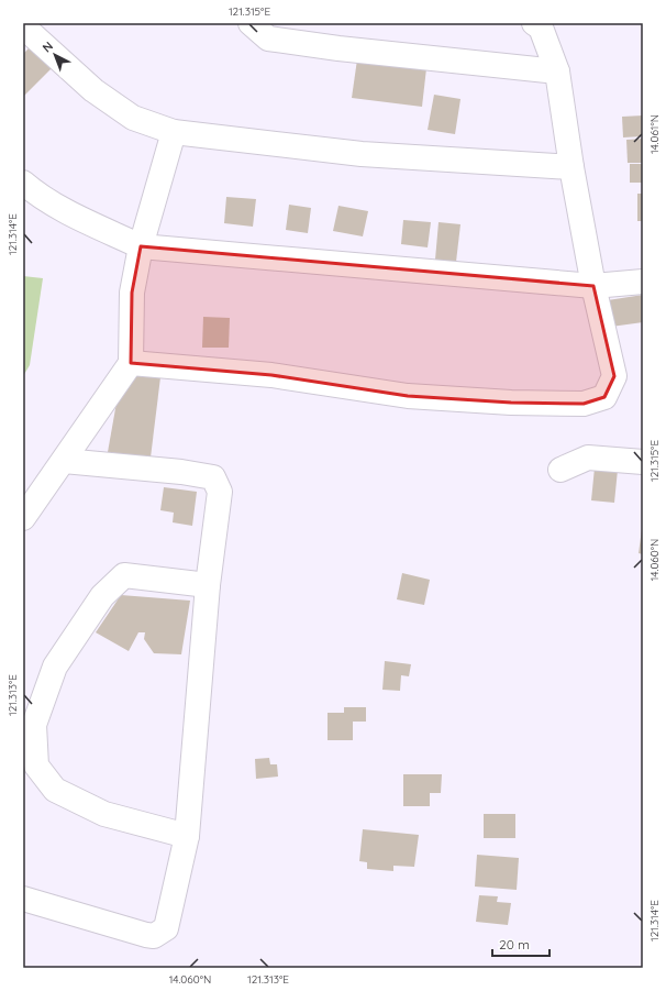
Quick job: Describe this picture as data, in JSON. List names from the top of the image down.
{
  "scale_bar": "20 m",
  "north": "top left",
  "coordinates": [
    "121.315°E",
    "14.061°N",
    "121.314°E",
    "14.060°N",
    "121.313°E"
  ]
}
